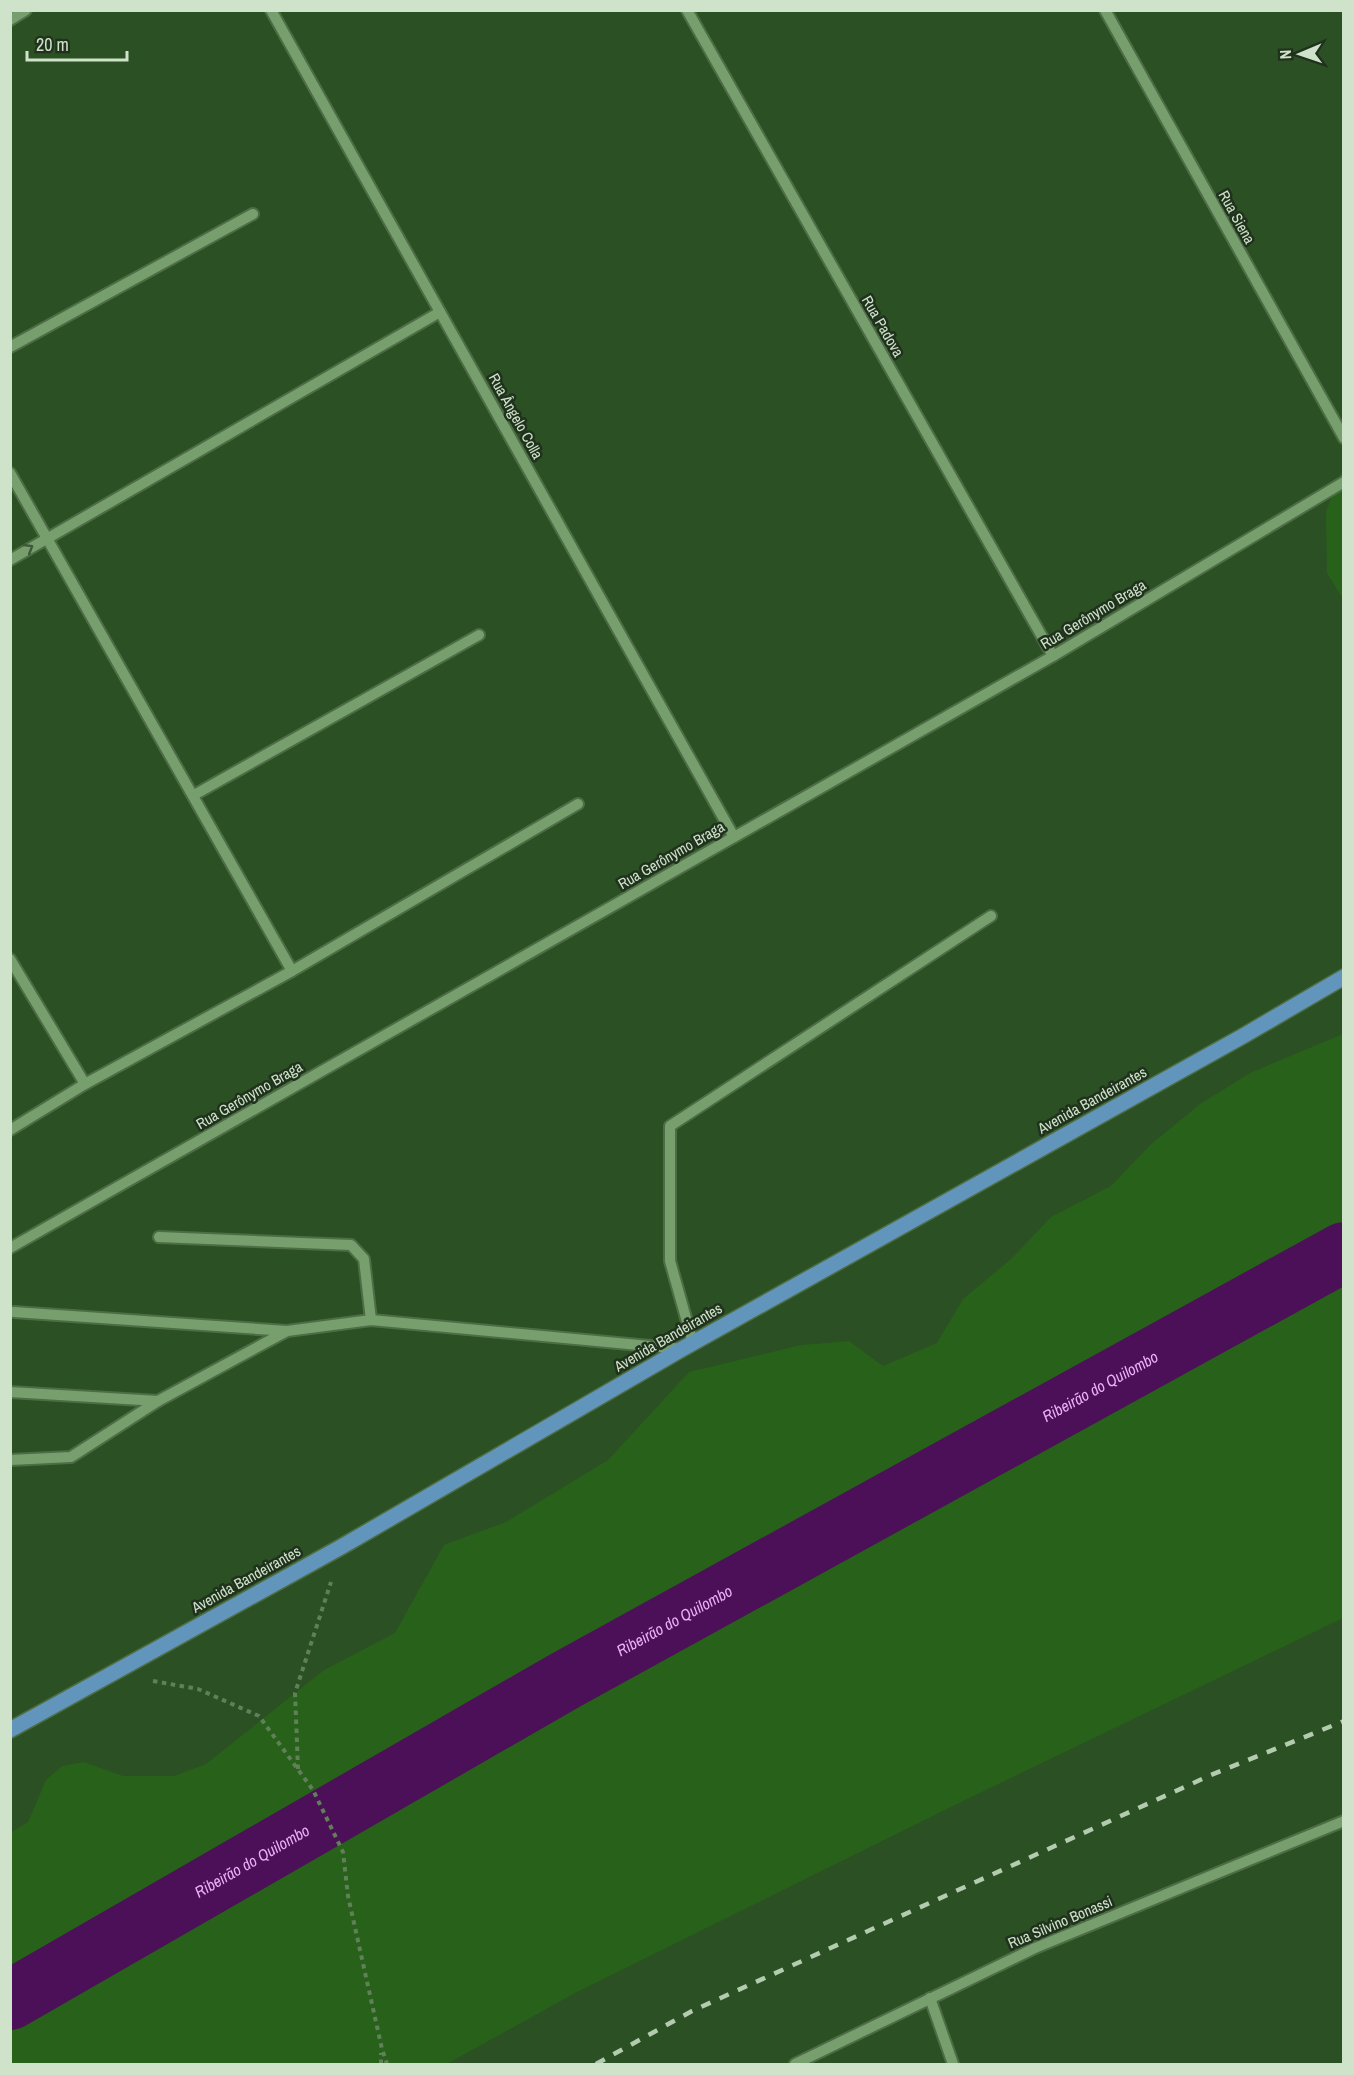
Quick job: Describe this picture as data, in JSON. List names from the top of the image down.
{
  "streets": {
    "main road": ["Avenida Bandeirantes"],
    "street": [
      "Rua Siena",
      "Rua Padova",
      "Rua Ângelo Colla",
      "Rua Gerônymo Braga",
      "Rua Silvino Bonassi"
    ]
  },
  "crossings": [
    ["Rua Padova", "Rua Gerônymo Braga"],
    ["Rua Ângelo Colla", "Rua Gerônymo Braga"]
  ],
  "water": ["Ribeirão do Quilombo"],
  "scale_bar": "20 m",
  "north": "left"
}
